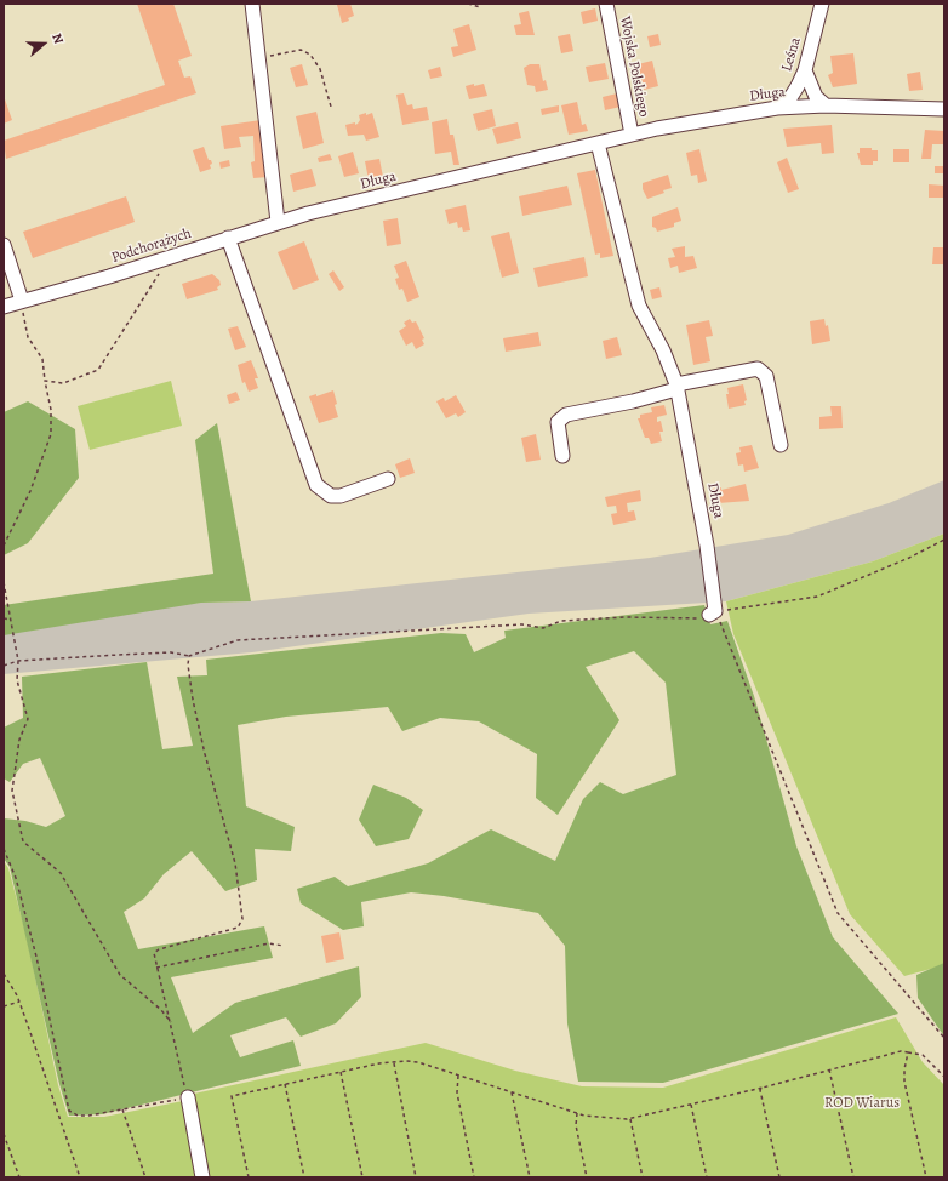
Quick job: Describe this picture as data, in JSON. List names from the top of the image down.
{
  "streets": {
    "street": [
      "Leśna",
      "Wojska Polskiego",
      "Długa",
      "Podchorążych"
    ]
  },
  "crossings": [
    ["Leśna", "Długa"],
    ["Wojska Polskiego", "Długa"],
    ["Długa", "Podchorążych"]
  ],
  "parks": ["ROD Wiarus"],
  "north": "right"
}
